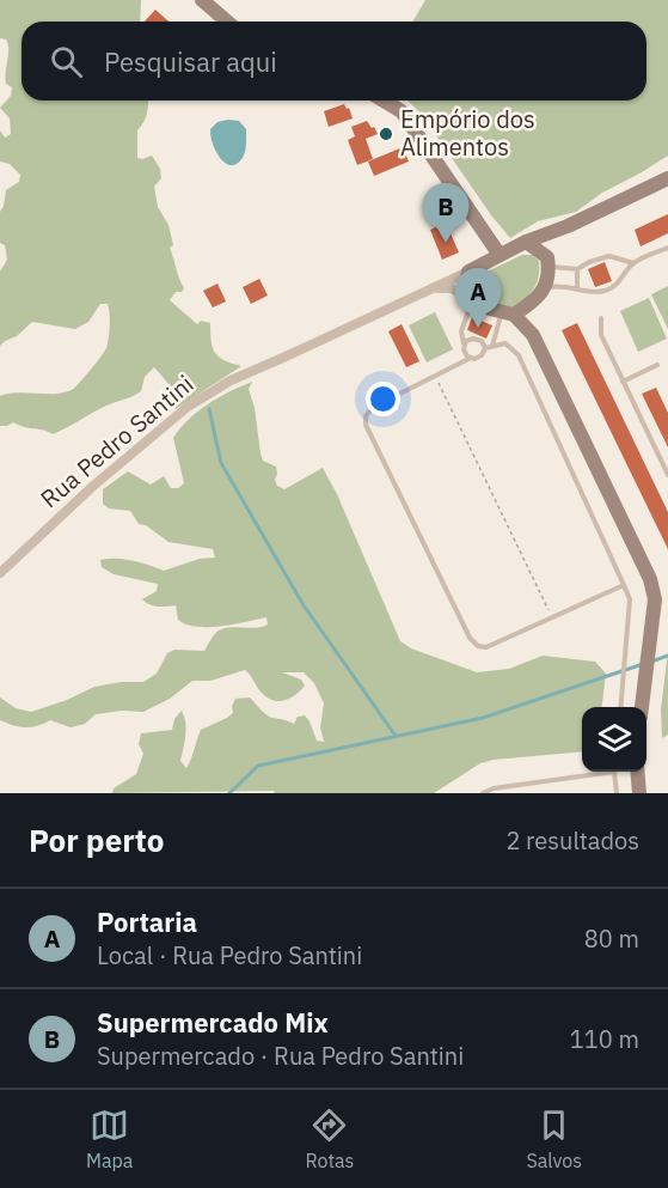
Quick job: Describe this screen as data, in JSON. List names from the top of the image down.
{
  "streets": {
    "street": ["Rua Pedro Santini"]
  },
  "places": ["Empório dos Alimentos"],
  "page": {
    "search": "Pesquisar aqui",
    "pins": ["B", "A"],
    "heading": ["Por perto", "2 resultados"],
    "list": [
      {
        "mark": "A",
        "name": "Portaria",
        "note": "Local · Rua Pedro Santini",
        "value": "80 m"
      },
      {
        "mark": "B",
        "name": "Supermercado Mix",
        "note": "Supermercado · Rua Pedro Santini",
        "value": "110 m"
      }
    ],
    "nav": ["Mapa", "Rotas", "Salvos"]
  }
}
